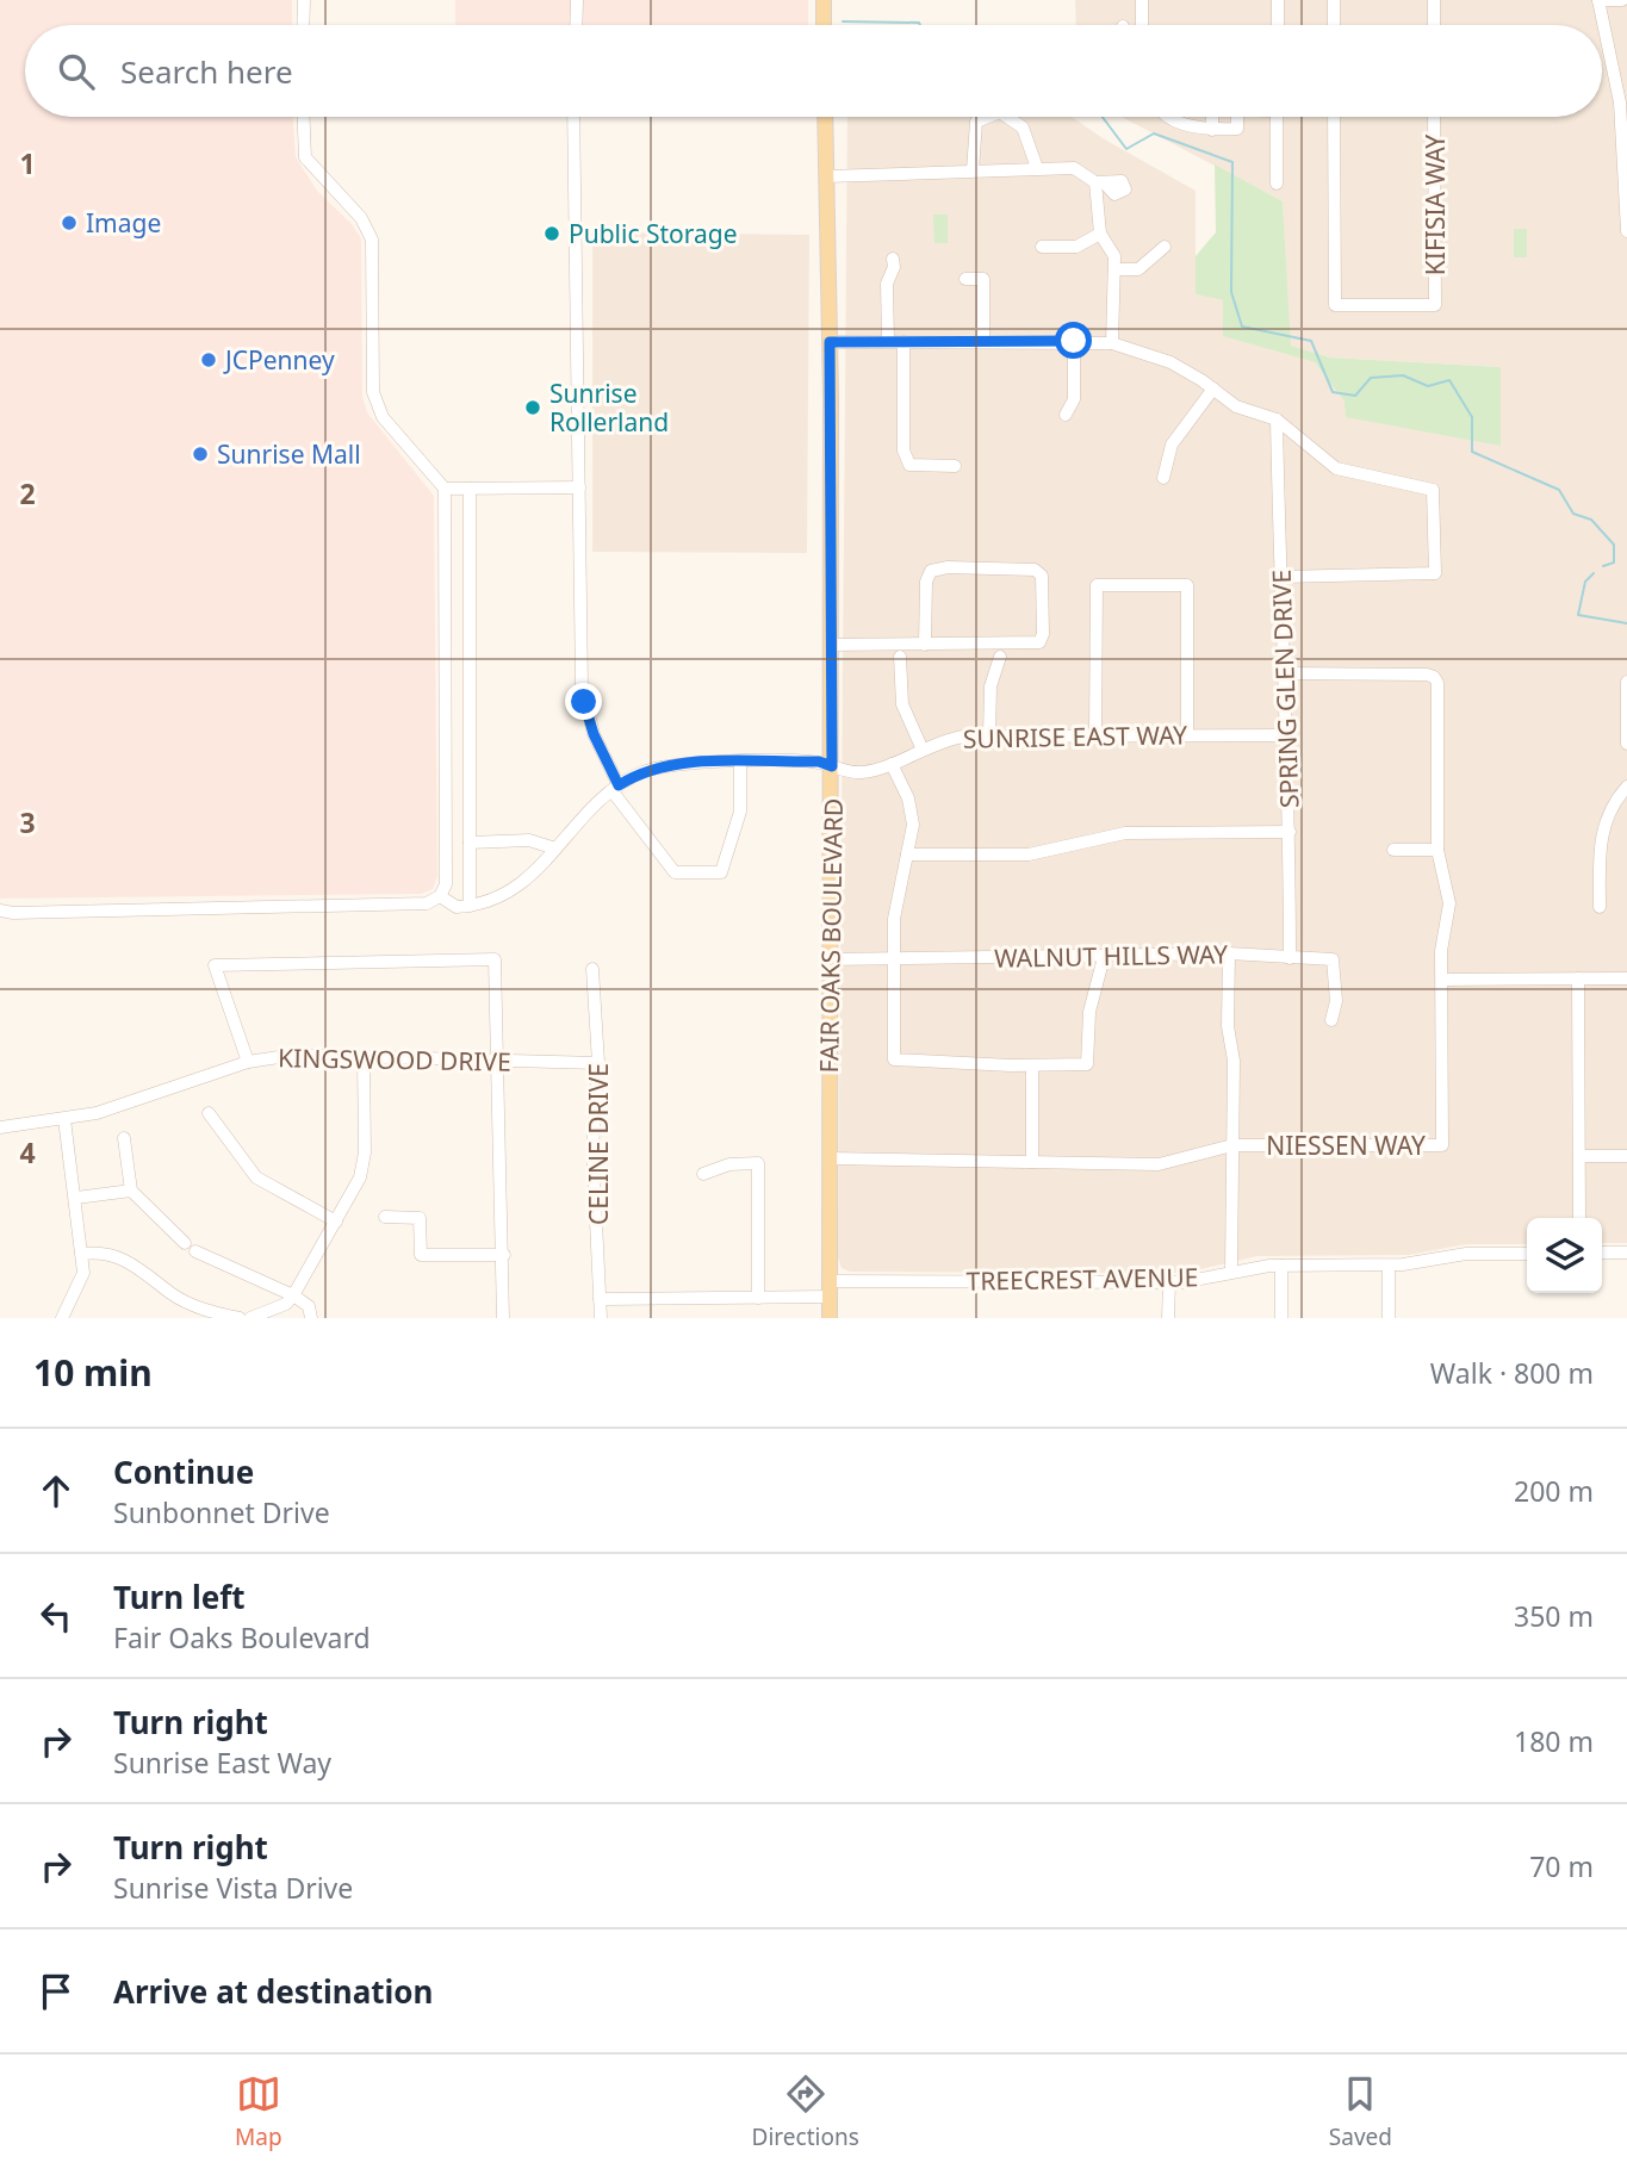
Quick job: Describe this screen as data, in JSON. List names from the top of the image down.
{
  "streets": {
    "main road": ["FAIR OAKS BOULEVARD"],
    "street": [
      "KIFISIA WAY",
      "SPRING GLEN DRIVE",
      "SUNRISE EAST WAY",
      "WALNUT HILLS WAY",
      "KINGSWOOD DRIVE",
      "CELINE DRIVE",
      "NIESSEN WAY",
      "TREECREST AVENUE"
    ]
  },
  "crossings": [
    ["SPRING GLEN DRIVE", "SUNRISE EAST WAY"],
    ["SPRING GLEN DRIVE", "WALNUT HILLS WAY"],
    ["SPRING GLEN DRIVE", "NIESSEN WAY"],
    ["SUNRISE EAST WAY", "FAIR OAKS BOULEVARD"],
    ["FAIR OAKS BOULEVARD", "WALNUT HILLS WAY"],
    ["FAIR OAKS BOULEVARD", "NIESSEN WAY"],
    ["FAIR OAKS BOULEVARD", "TREECREST AVENUE"],
    ["KINGSWOOD DRIVE", "CELINE DRIVE"],
    ["CELINE DRIVE", "TREECREST AVENUE"]
  ],
  "places": [
    "Image",
    "Public Storage",
    "JCPenney",
    "Sunrise Rollerland",
    "Sunrise Mall"
  ],
  "page": {
    "search": "Search here",
    "heading": ["10 min", "Walk · 800 m"],
    "list": [
      ["Continue", "Sunbonnet Drive", "200 m"],
      ["Turn left", "Fair Oaks Boulevard", "350 m"],
      ["Turn right", "Sunrise East Way", "180 m"],
      ["Turn right", "Sunrise Vista Drive", "70 m"],
      "Arrive at destination"
    ],
    "nav": ["Map", "Directions", "Saved"]
  },
  "grid": {
    "rows": [
      "1",
      "2",
      "3",
      "4"
    ]
  }
}
